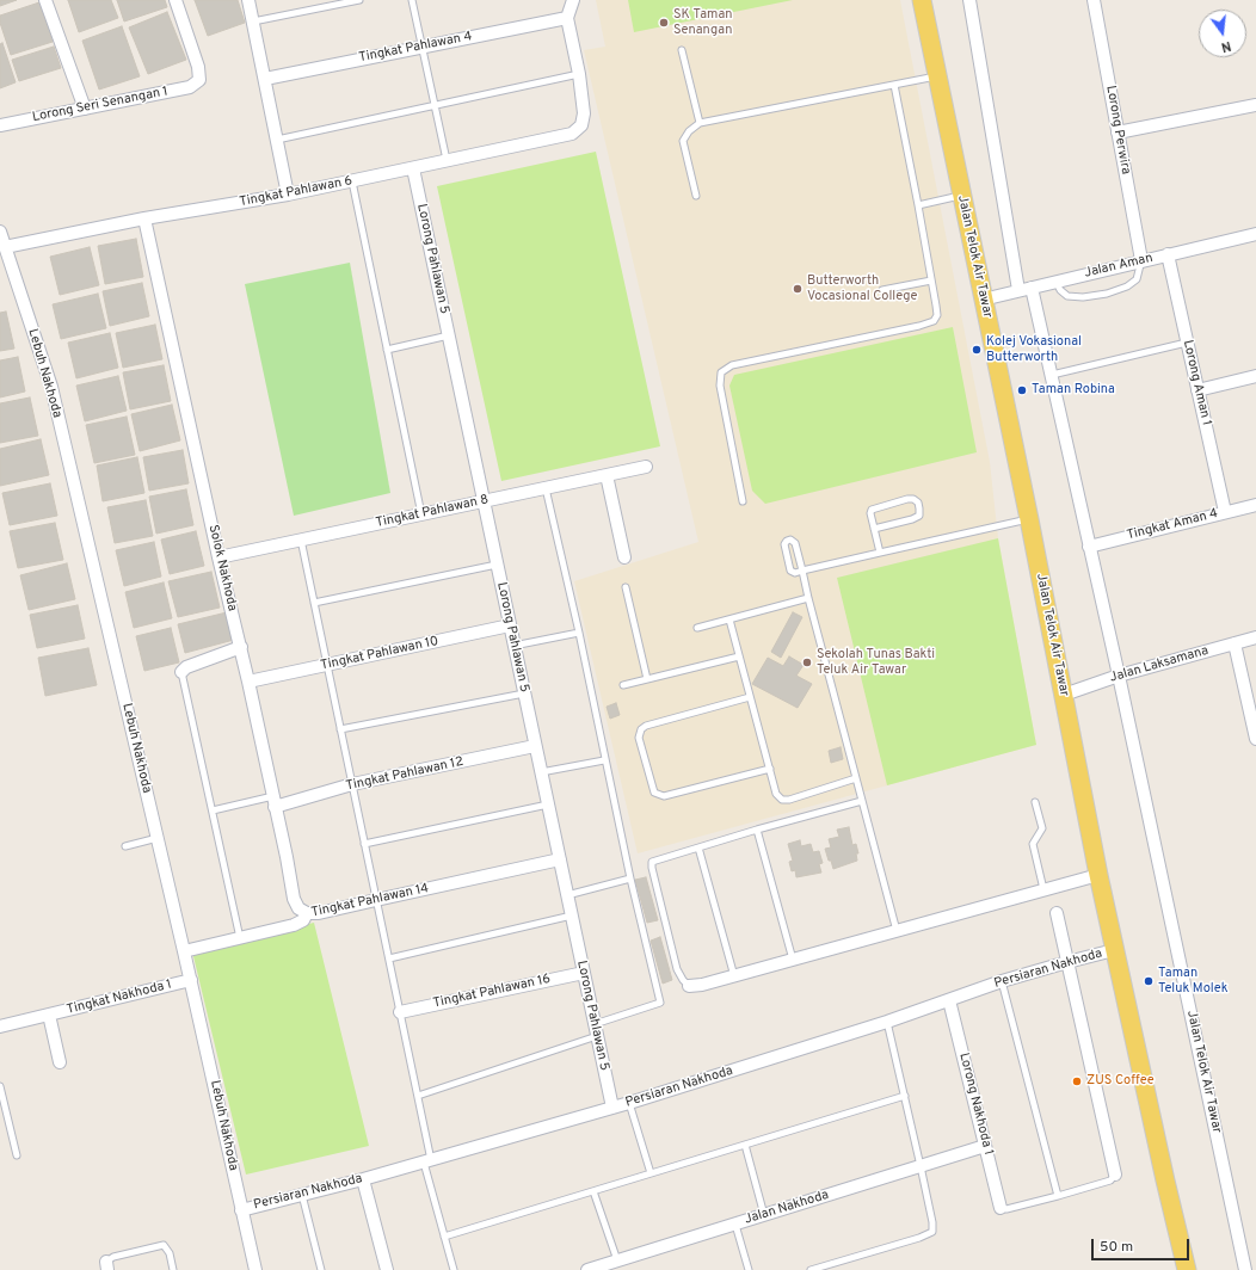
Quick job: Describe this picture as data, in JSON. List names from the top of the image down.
{
  "streets": {
    "main road": ["Jalan Telok Air Tawar"],
    "street": [
      "Tingkat Pahlawan 4",
      "Lorong Seri Senangan 1",
      "Lorong Perwira",
      "Tingkat Pahlawan 6",
      "Lorong Pahlawan 5",
      "Jalan Aman",
      "Lebuh Nakhoda",
      "Lorong Aman 1",
      "Tingkat Pahlawan 8",
      "Tingkat Aman 4",
      "Solok Nakhoda",
      "Tingkat Pahlawan 10",
      "Jalan Laksamana",
      "Tingkat Pahlawan 12",
      "Tingkat Pahlawan 14",
      "Persiaran Nakhoda",
      "Tingkat Pahlawan 16",
      "Tingkat Nakhoda 1",
      "Lorong Nakhoda 1",
      "Jalan Nakhoda"
    ]
  },
  "crossings": [
    ["Lorong Perwira", "Jalan Aman"],
    ["Tingkat Pahlawan 6", "Lorong Pahlawan 5"],
    ["Tingkat Pahlawan 6", "Lebuh Nakhoda"],
    ["Tingkat Pahlawan 6", "Solok Nakhoda"],
    ["Jalan Telok Air Tawar", "Jalan Aman"],
    ["Jalan Telok Air Tawar", "Tingkat Aman 4"],
    ["Jalan Telok Air Tawar", "Jalan Laksamana"],
    ["Jalan Telok Air Tawar", "Persiaran Nakhoda"],
    ["Lorong Pahlawan 5", "Tingkat Pahlawan 8"],
    ["Lorong Pahlawan 5", "Tingkat Pahlawan 10"],
    ["Lorong Pahlawan 5", "Tingkat Pahlawan 12"],
    ["Lorong Pahlawan 5", "Tingkat Pahlawan 14"],
    ["Lorong Pahlawan 5", "Persiaran Nakhoda"],
    ["Lorong Pahlawan 5", "Tingkat Pahlawan 16"],
    ["Jalan Aman", "Lorong Aman 1"],
    ["Lebuh Nakhoda", "Tingkat Pahlawan 14"],
    ["Lebuh Nakhoda", "Persiaran Nakhoda"],
    ["Lebuh Nakhoda", "Tingkat Nakhoda 1"],
    ["Lorong Aman 1", "Tingkat Aman 4"],
    ["Tingkat Pahlawan 8", "Solok Nakhoda"],
    ["Solok Nakhoda", "Tingkat Pahlawan 10"],
    ["Solok Nakhoda", "Tingkat Pahlawan 12"],
    ["Solok Nakhoda", "Tingkat Pahlawan 14"],
    ["Persiaran Nakhoda", "Lorong Nakhoda 1"],
    ["Lorong Nakhoda 1", "Jalan Nakhoda"]
  ],
  "places": [
    "SK Taman Senangan",
    "Butterworth Vocasional College",
    "Kolej Vokasional Butterworth",
    "Taman Robina",
    "Sekolah Tunas Bakti Teluk Air Tawar",
    "Taman Teluk Molek",
    "ZUS Coffee"
  ],
  "scale_bar": "50 m",
  "north": "bottom"
}
